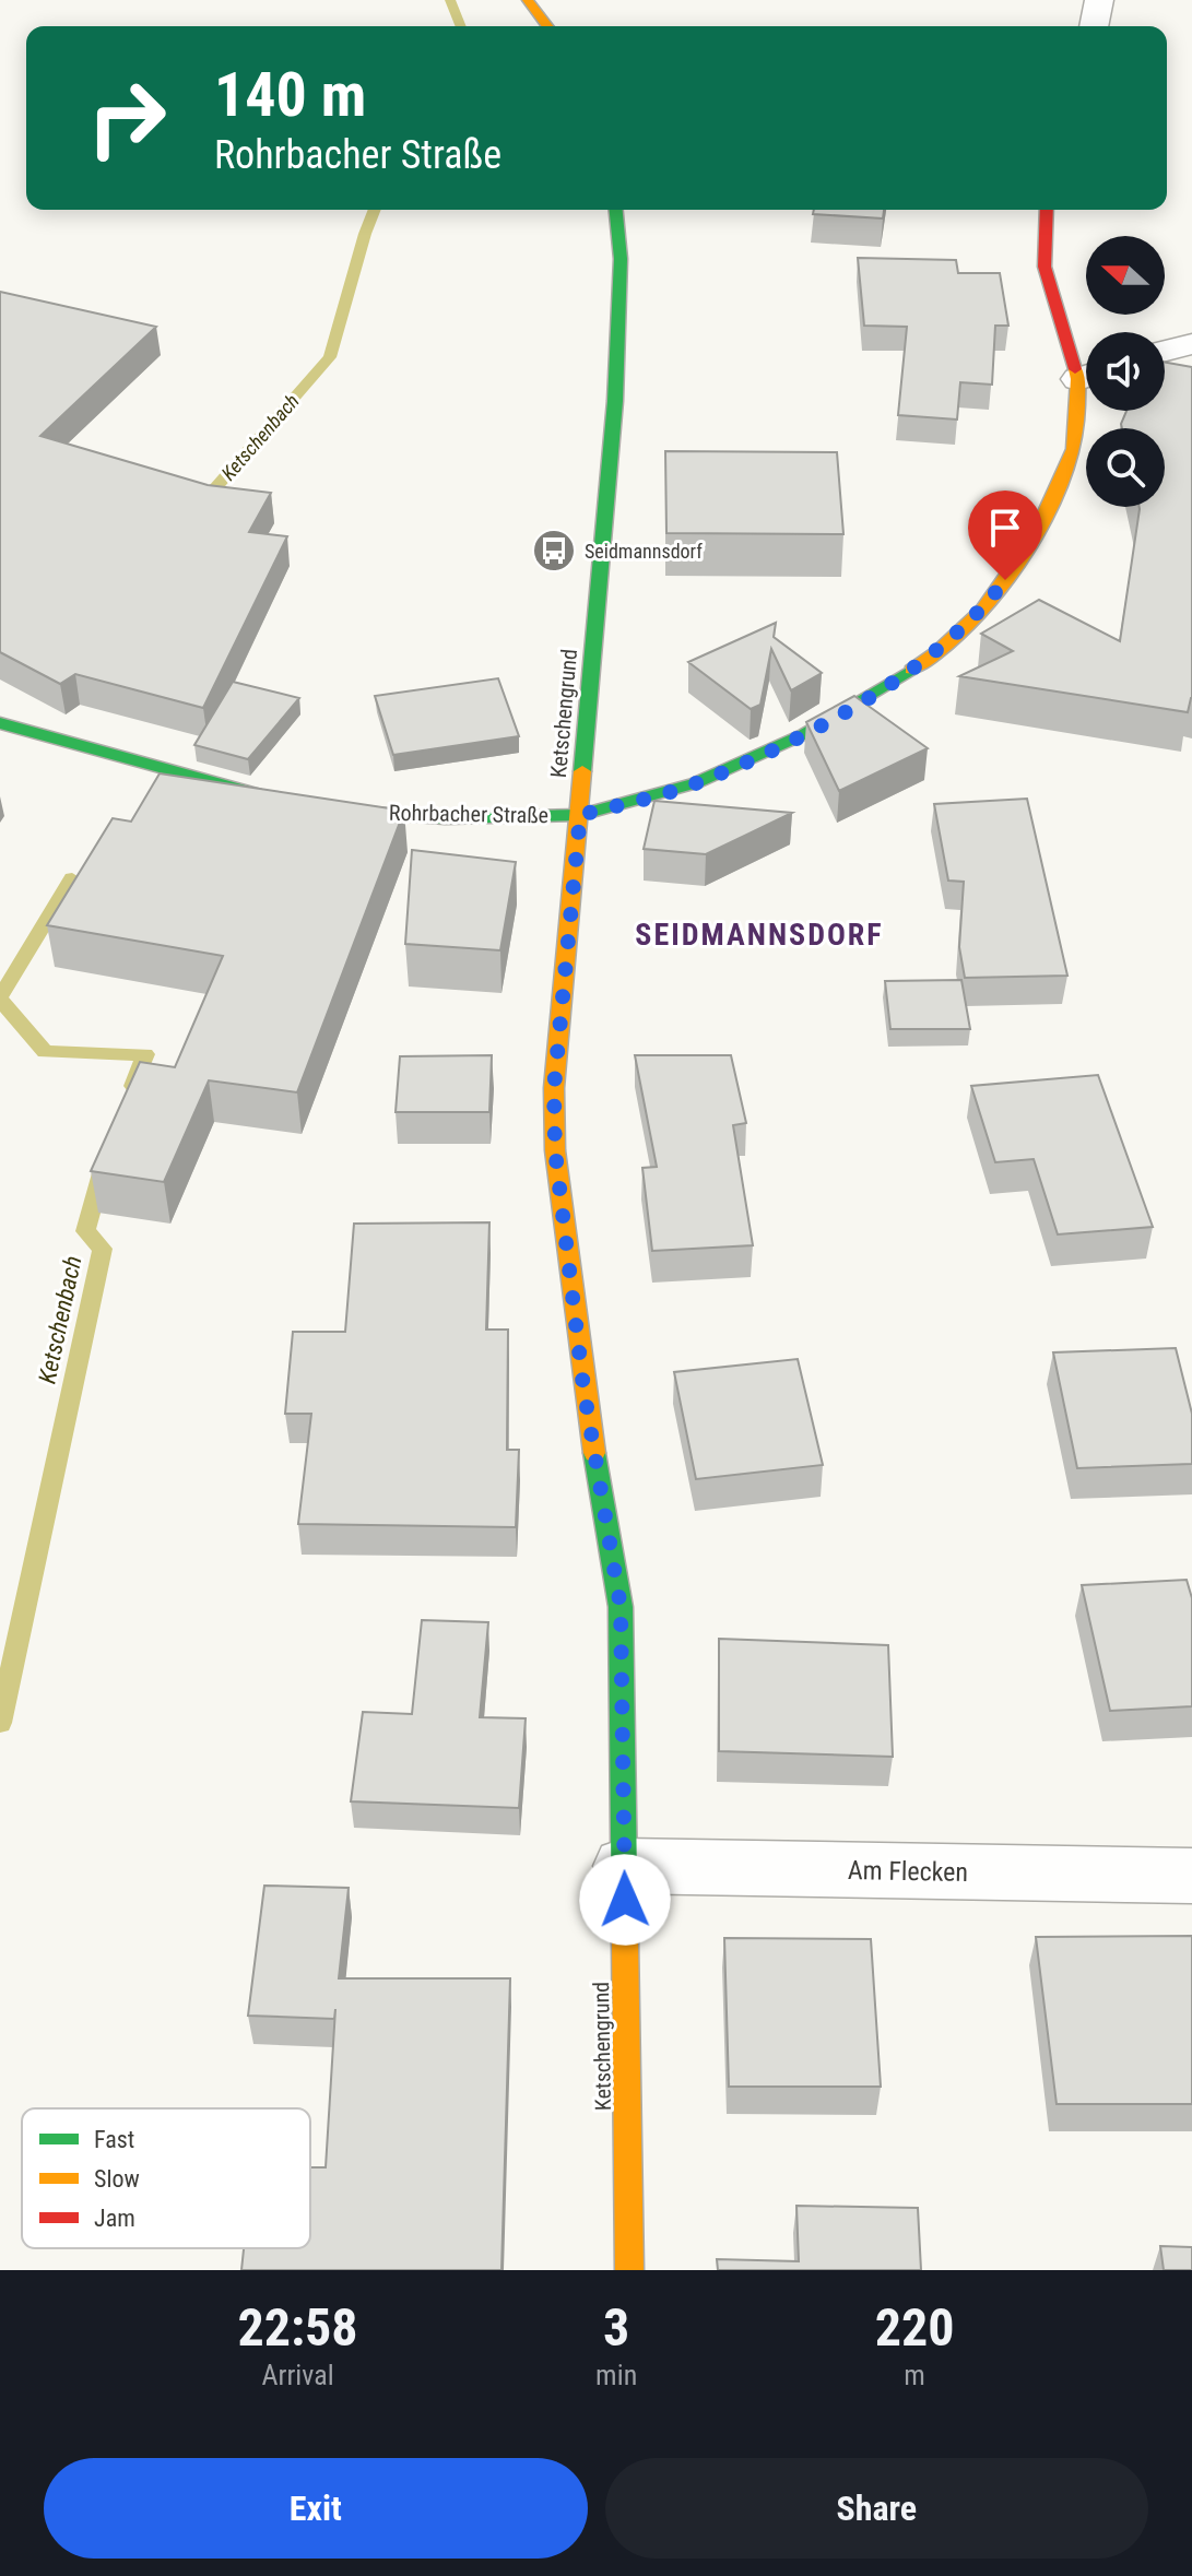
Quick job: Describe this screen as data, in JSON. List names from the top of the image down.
{
  "streets": {
    "street": ["Ketschengrund", "Rohrbacher Straße", "Am Flecken"]
  },
  "crossings": [
    ["Ketschengrund", "Rohrbacher Straße"],
    ["Ketschengrund", "Am Flecken"]
  ],
  "districts": ["SEIDMANNSDORF"],
  "water": ["Ketschenbach"],
  "places": {
    "bus stop": ["Seidmannsdorf"]
  },
  "legend": ["Fast", "Slow", "Jam"],
  "north": "left",
  "page": {
    "turn": ["140 m", "Rohrbacher Straße"],
    "eta": [
      "22:58",
      "Arrival",
      "3",
      "min",
      "220",
      "m"
    ],
    "buttons": ["Exit", "Share"]
  }
}
